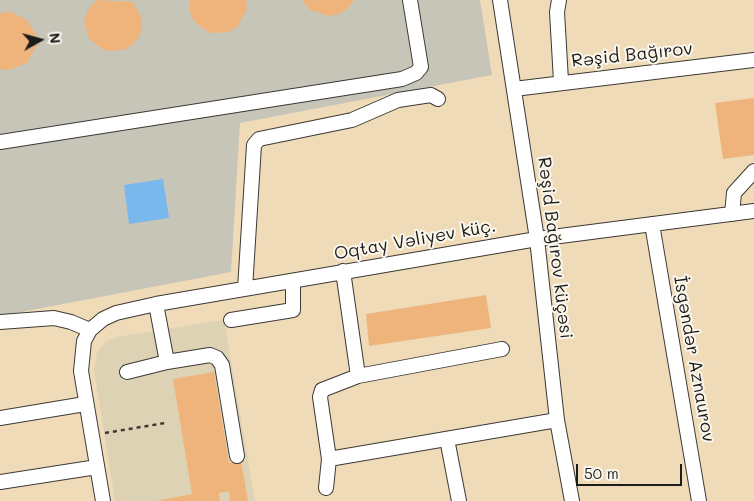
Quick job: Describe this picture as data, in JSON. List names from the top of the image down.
{
  "streets": {
    "street": [
      "Rəşid Bağırov",
      "Oqtay Vəliyev küç.",
      "Rəşid Bağırov küçəsi",
      "İsgəndər Aznaurov"
    ]
  },
  "crossings": [
    ["Rəşid Bağırov", "Rəşid Bağırov küçəsi"],
    ["Oqtay Vəliyev küç.", "Rəşid Bağırov küçəsi"],
    ["Oqtay Vəliyev küç.", "İsgəndər Aznaurov"]
  ],
  "scale_bar": "50 m",
  "north": "right"
}
